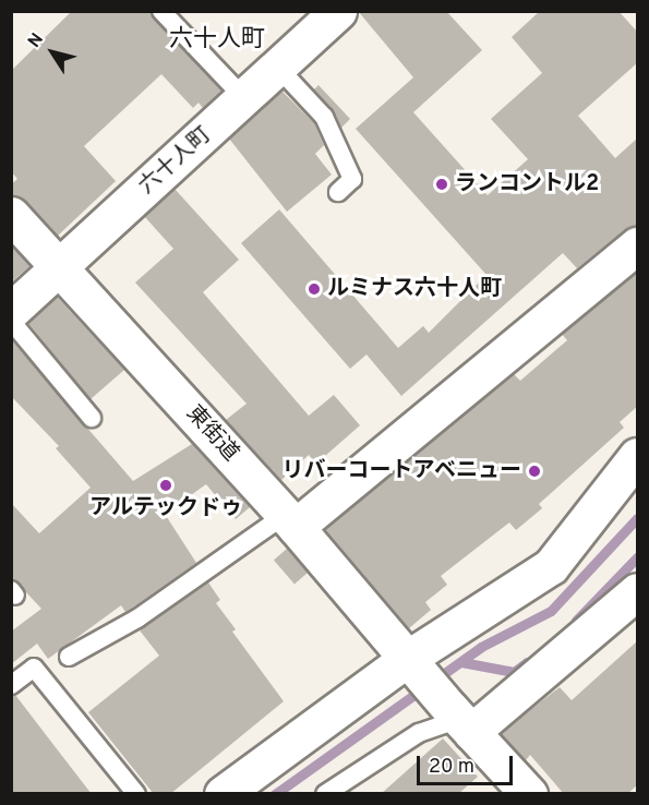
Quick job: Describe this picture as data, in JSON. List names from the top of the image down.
{
  "streets": {
    "street": ["六十人町", "東街道"]
  },
  "crossings": [
    ["六十人町", "東街道"]
  ],
  "districts": ["六十人町"],
  "places": [
    "ランコントル2",
    "ルミナス六十人町",
    "リバーコートアベニュー",
    "アルテックドゥ"
  ],
  "scale_bar": "20 m",
  "north": "top left"
}
